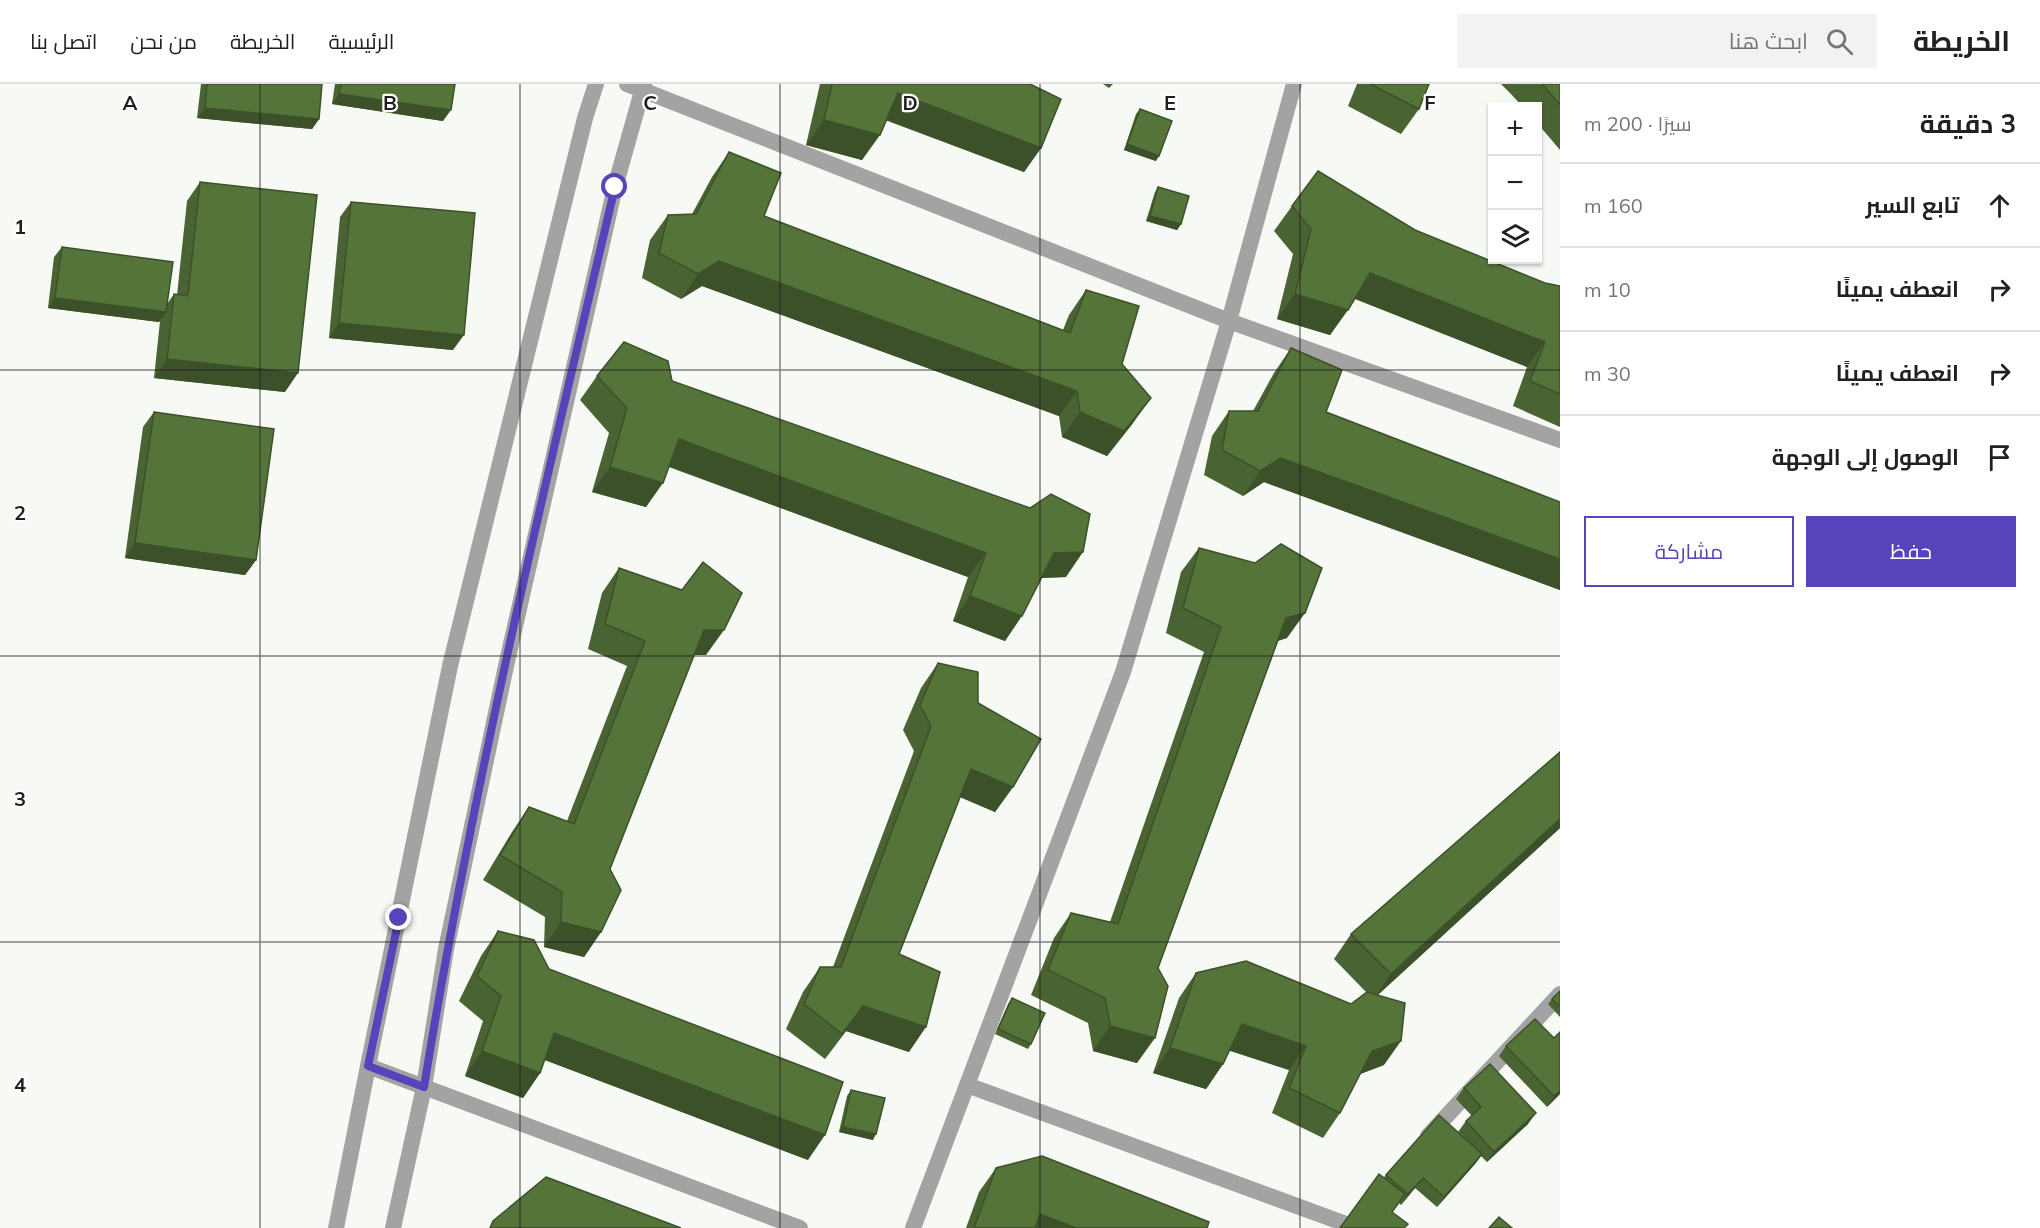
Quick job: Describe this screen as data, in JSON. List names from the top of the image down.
{
  "page": {
    "header": "الخريطة",
    "search": "ابحث هنا",
    "nav": [
      "الرئيسية",
      "الخريطة",
      "من نحن",
      "اتصل بنا"
    ],
    "heading": ["3 دقيقة", "سيرًا · 200 m"],
    "map_buttons": ["+", "−"],
    "list": [
      ["تابع السير", "160 m"],
      ["انعطف يمينًا", "10 m"],
      ["انعطف يمينًا", "30 m"],
      "الوصول إلى الوجهة"
    ],
    "buttons": ["حفظ", "مشاركة"]
  },
  "grid": {
    "columns": [
      "A",
      "B",
      "C",
      "D",
      "E",
      "F"
    ],
    "rows": [
      "1",
      "2",
      "3",
      "4"
    ]
  }
}
